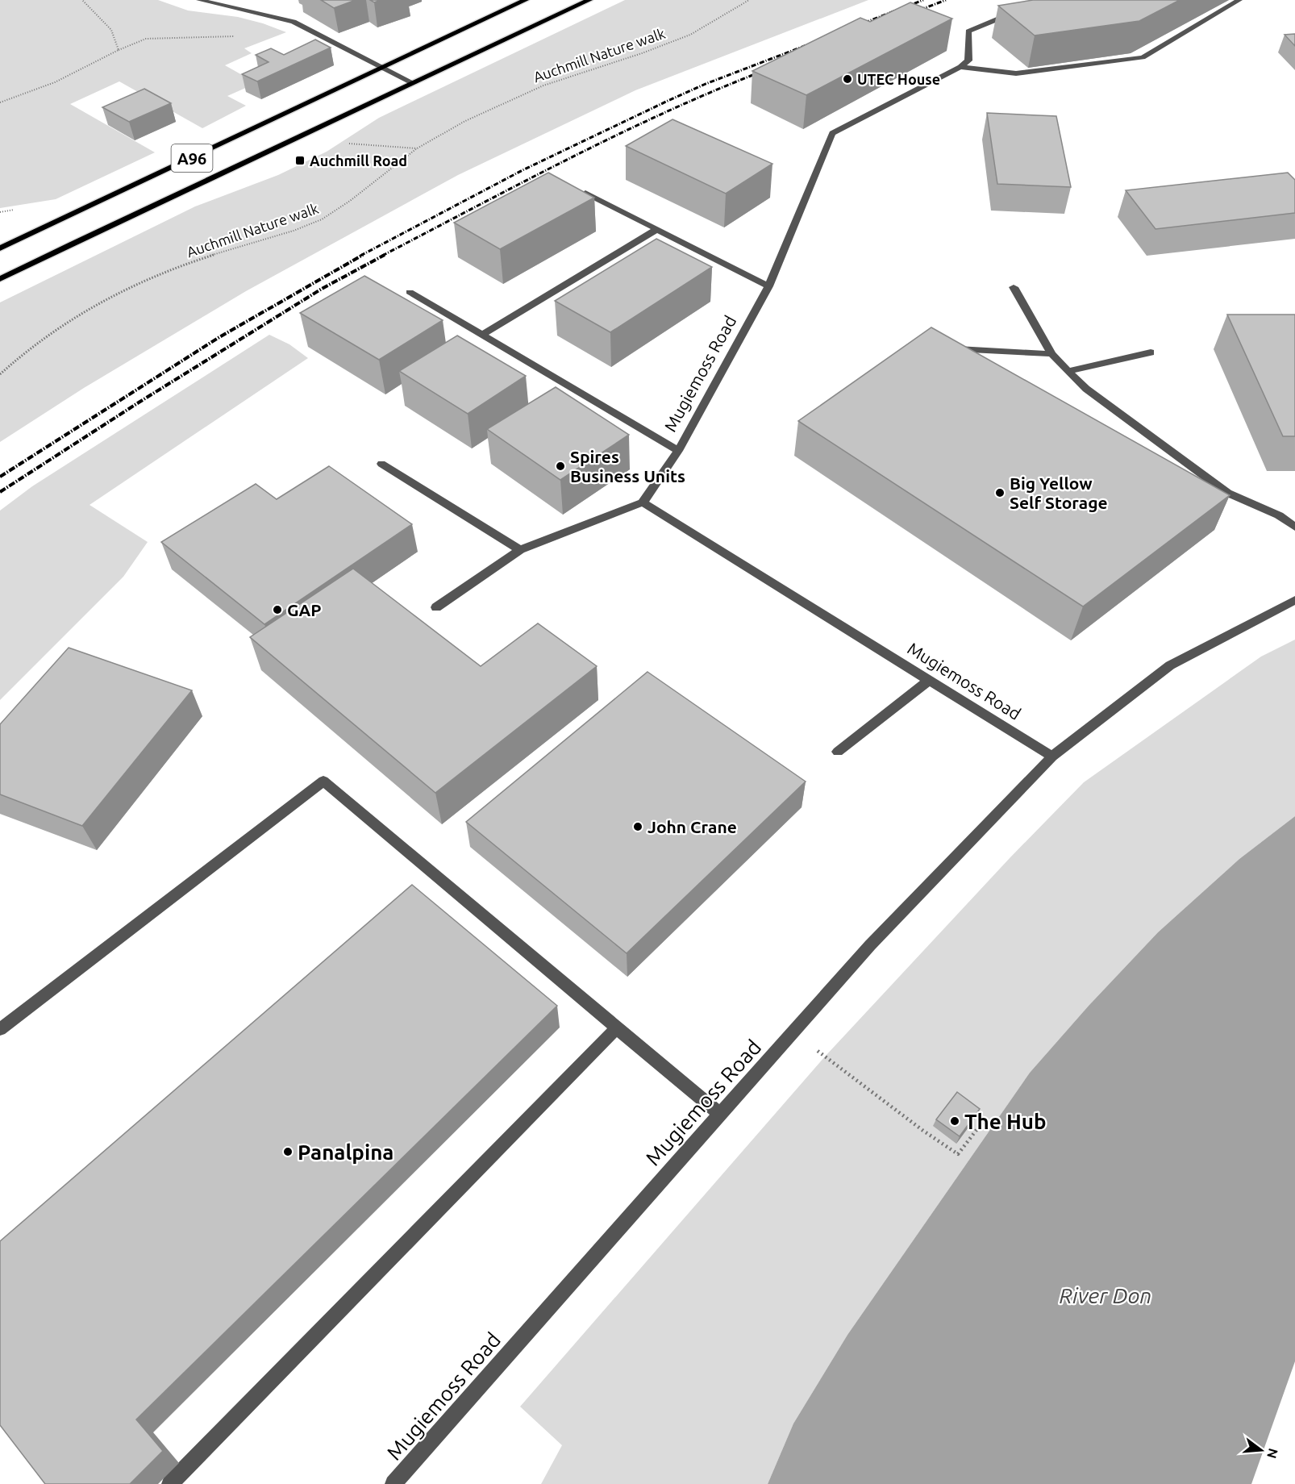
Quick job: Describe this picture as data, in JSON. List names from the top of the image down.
{
  "streets": {
    "main road": ["A96"],
    "street": ["Mugiemoss Road"],
    "path": ["Auchmill Nature walk"]
  },
  "water": ["River Don"],
  "places": {
    "other": [
      "UTEC House",
      "Spires Business Units",
      "Big Yellow Self Storage",
      "GAP",
      "John Crane",
      "The Hub",
      "Panalpina"
    ],
    "transit": ["Auchmill Road"]
  },
  "north": "right"
}
